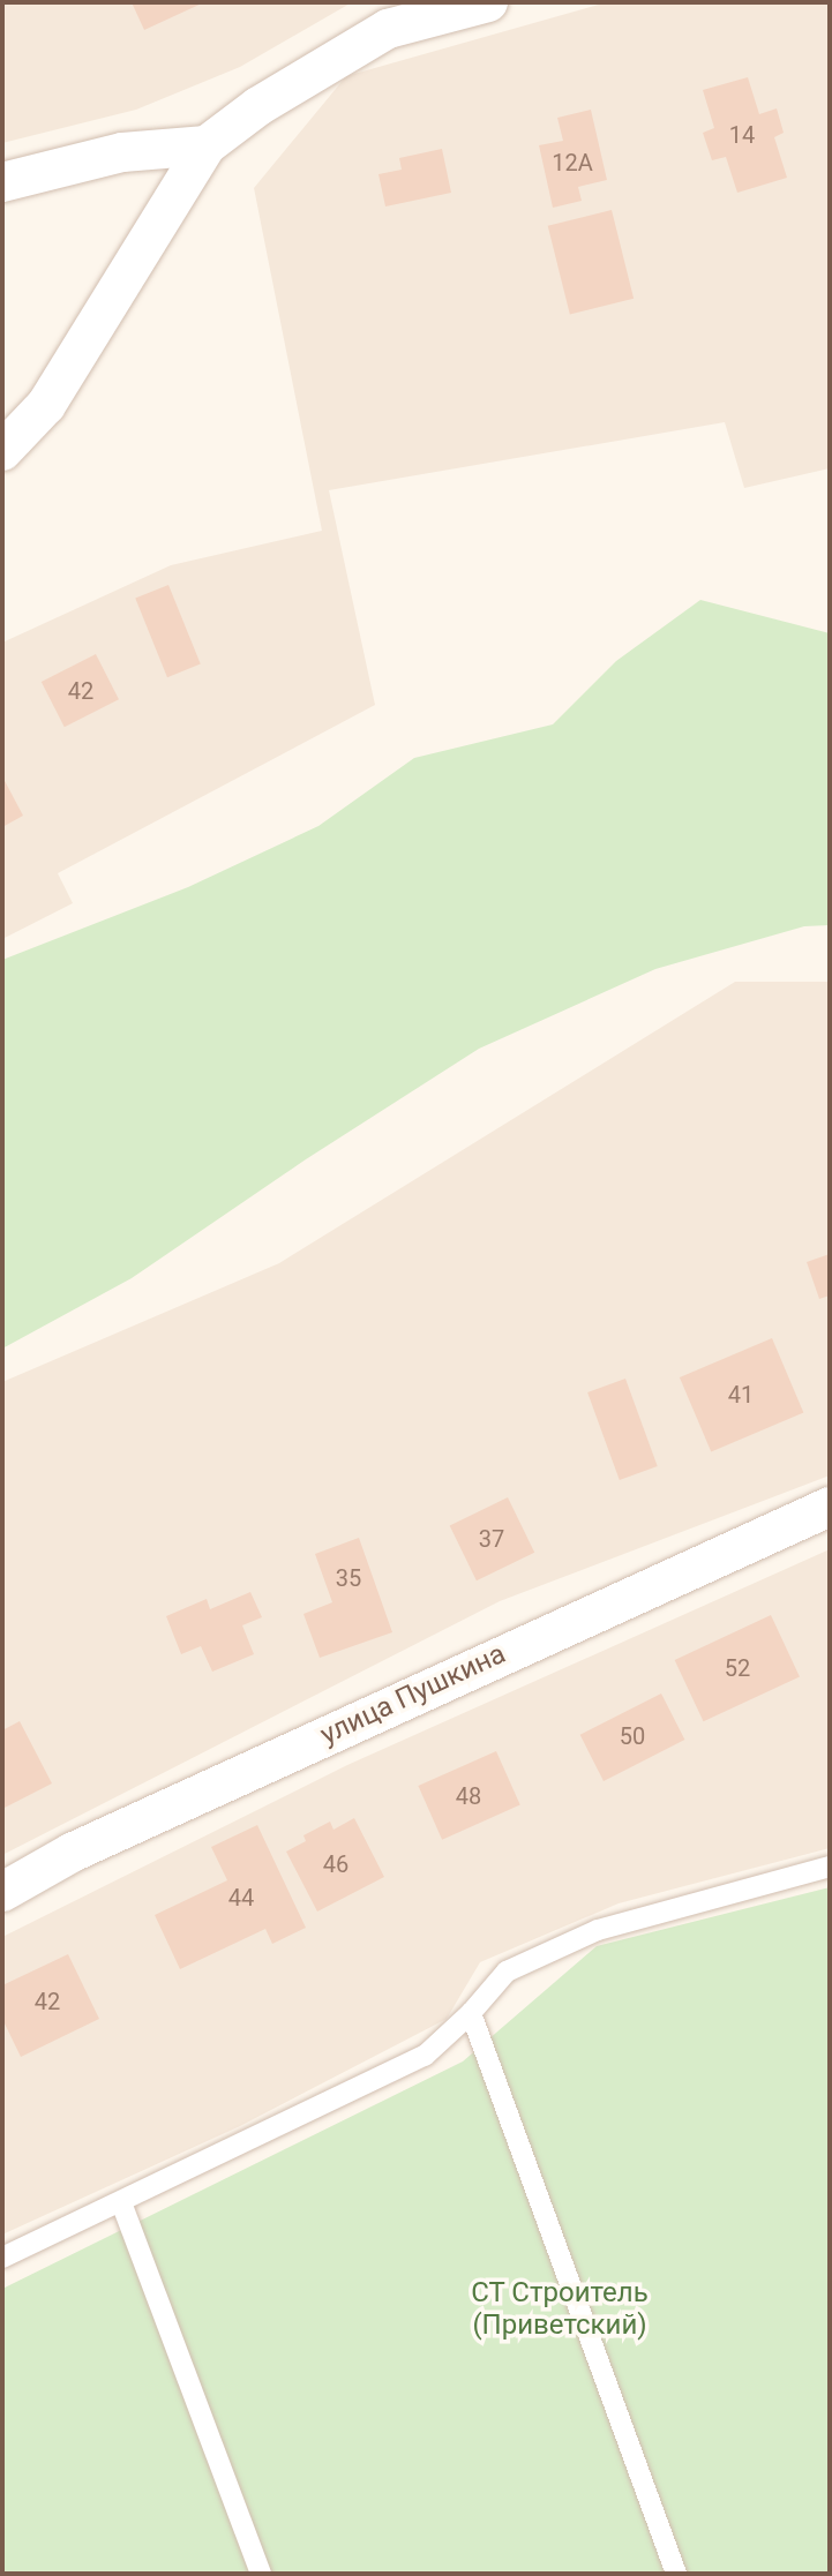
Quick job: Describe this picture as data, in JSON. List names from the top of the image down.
{
  "streets": {
    "street": ["улица Пушкина"]
  },
  "parks": ["СТ Строитель (Приветский)"],
  "house_numbers": [
    "14",
    "12А",
    "42",
    "41",
    "37",
    "35",
    "52",
    "50",
    "48",
    "46",
    "44",
    "42"
  ]
}
